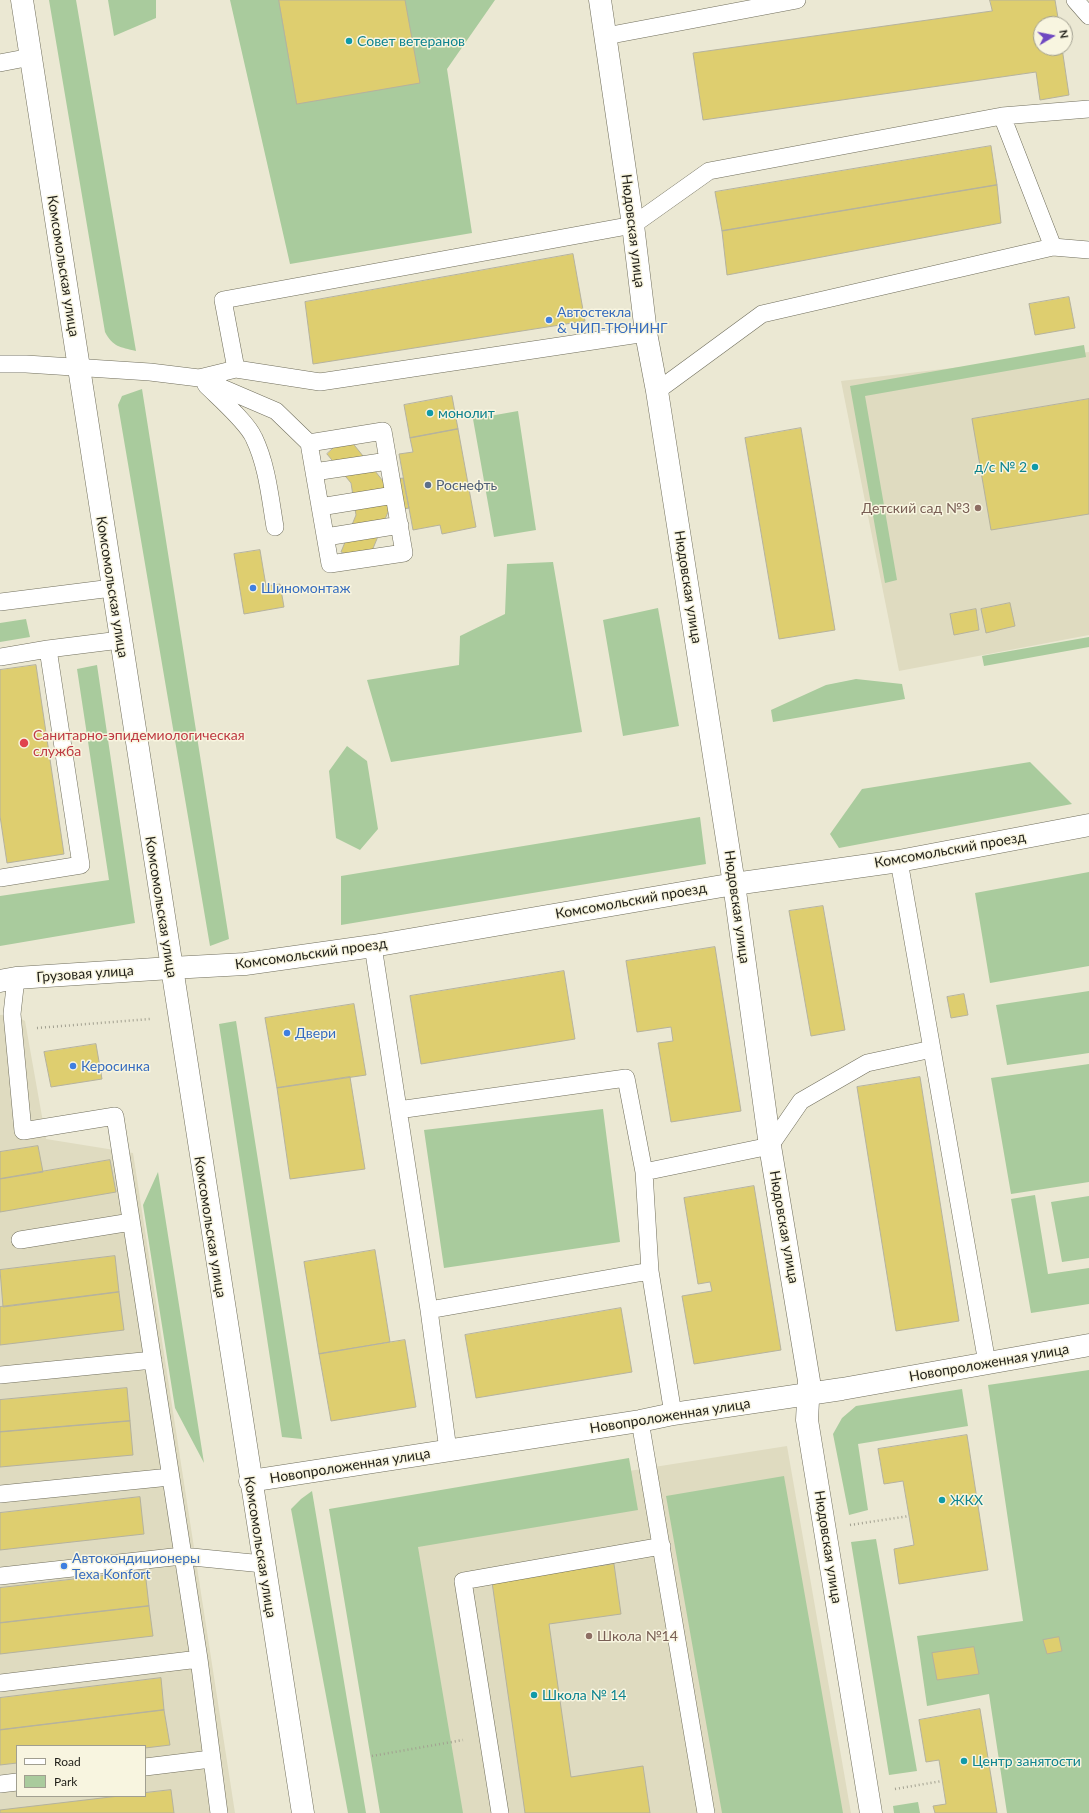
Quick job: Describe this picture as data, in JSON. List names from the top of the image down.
{
  "streets": {
    "street": [
      "Нюдовская улица",
      "Комсомольская улица",
      "Комсомольский проезд",
      "Грузовая улица",
      "Новопроложенная улица"
    ]
  },
  "crossings": [
    ["Нюдовская улица", "Комсомольский проезд"],
    ["Нюдовская улица", "Новопроложенная улица"],
    ["Комсомольская улица", "Комсомольский проезд"],
    ["Комсомольская улица", "Грузовая улица"],
    ["Комсомольская улица", "Новопроложенная улица"],
    ["Комсомольский проезд", "Грузовая улица"]
  ],
  "places": [
    "Совет ветеранов",
    "Автостекла & ЧИП-ТЮНИНГ",
    "монолит",
    "д/с № 2",
    "Роснефть",
    "Детский сад №3",
    "Шиномонтаж",
    "Санитарно-эпидемиологическая служба",
    "Двери",
    "Керосинка",
    "ЖКХ",
    "Автокондиционеры Texa Konfort",
    "Школа №14",
    "Школа № 14",
    "Центр занятости"
  ],
  "legend": ["Road", "Park"],
  "north": "right"
}
